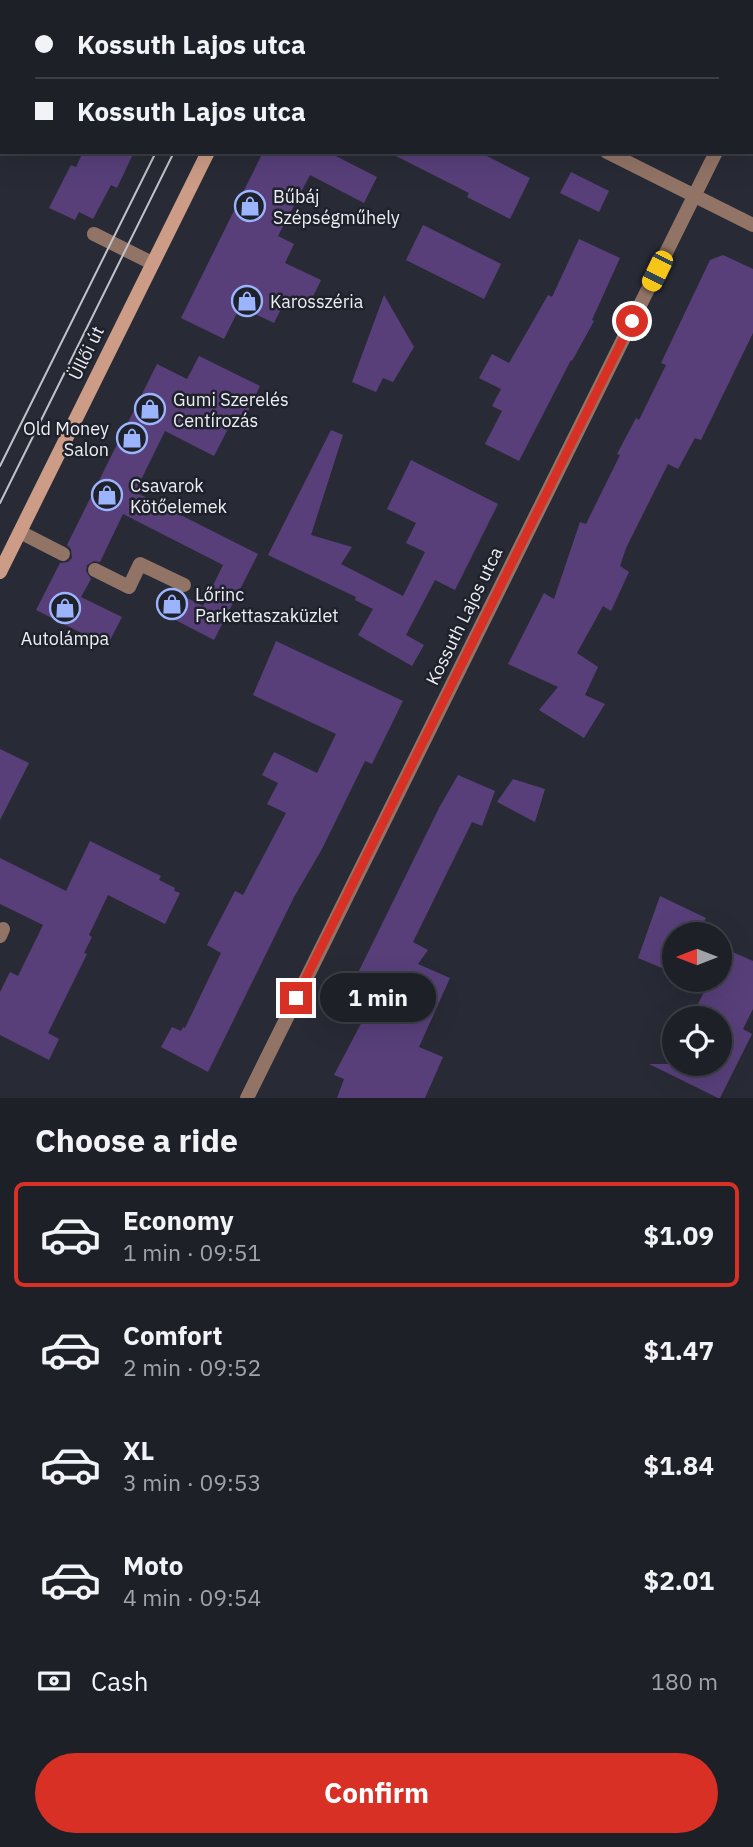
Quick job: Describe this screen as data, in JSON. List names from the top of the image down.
{
  "streets": {
    "main road": ["Üllői út"],
    "street": ["Kossuth Lajos utca"]
  },
  "places": {
    "shop": [
      "Bűbáj Szépségműhely",
      "Karosszéria",
      "Gumi Szerelés Centírozás",
      "Old Money Salon",
      "Csavarok Kötőelemek",
      "Lőrinc Parkettaszaküzlet",
      "Autolámpa"
    ]
  },
  "north": "left",
  "page": {
    "banner": ["Kossuth Lajos utca", "Kossuth Lajos utca"],
    "bubble": "1 min",
    "heading": "Choose a ride",
    "list": [
      {
        "name": "Economy",
        "note": "1 min · 09:51",
        "value": "$1.09"
      },
      {
        "name": "Comfort",
        "note": "2 min · 09:52",
        "value": "$1.47"
      },
      {
        "name": "XL",
        "note": "3 min · 09:53",
        "value": "$1.84"
      },
      {
        "name": "Moto",
        "note": "4 min · 09:54",
        "value": "$2.01"
      }
    ],
    "pay": ["Cash", "180 m"],
    "buttons": "Confirm"
  }
}
